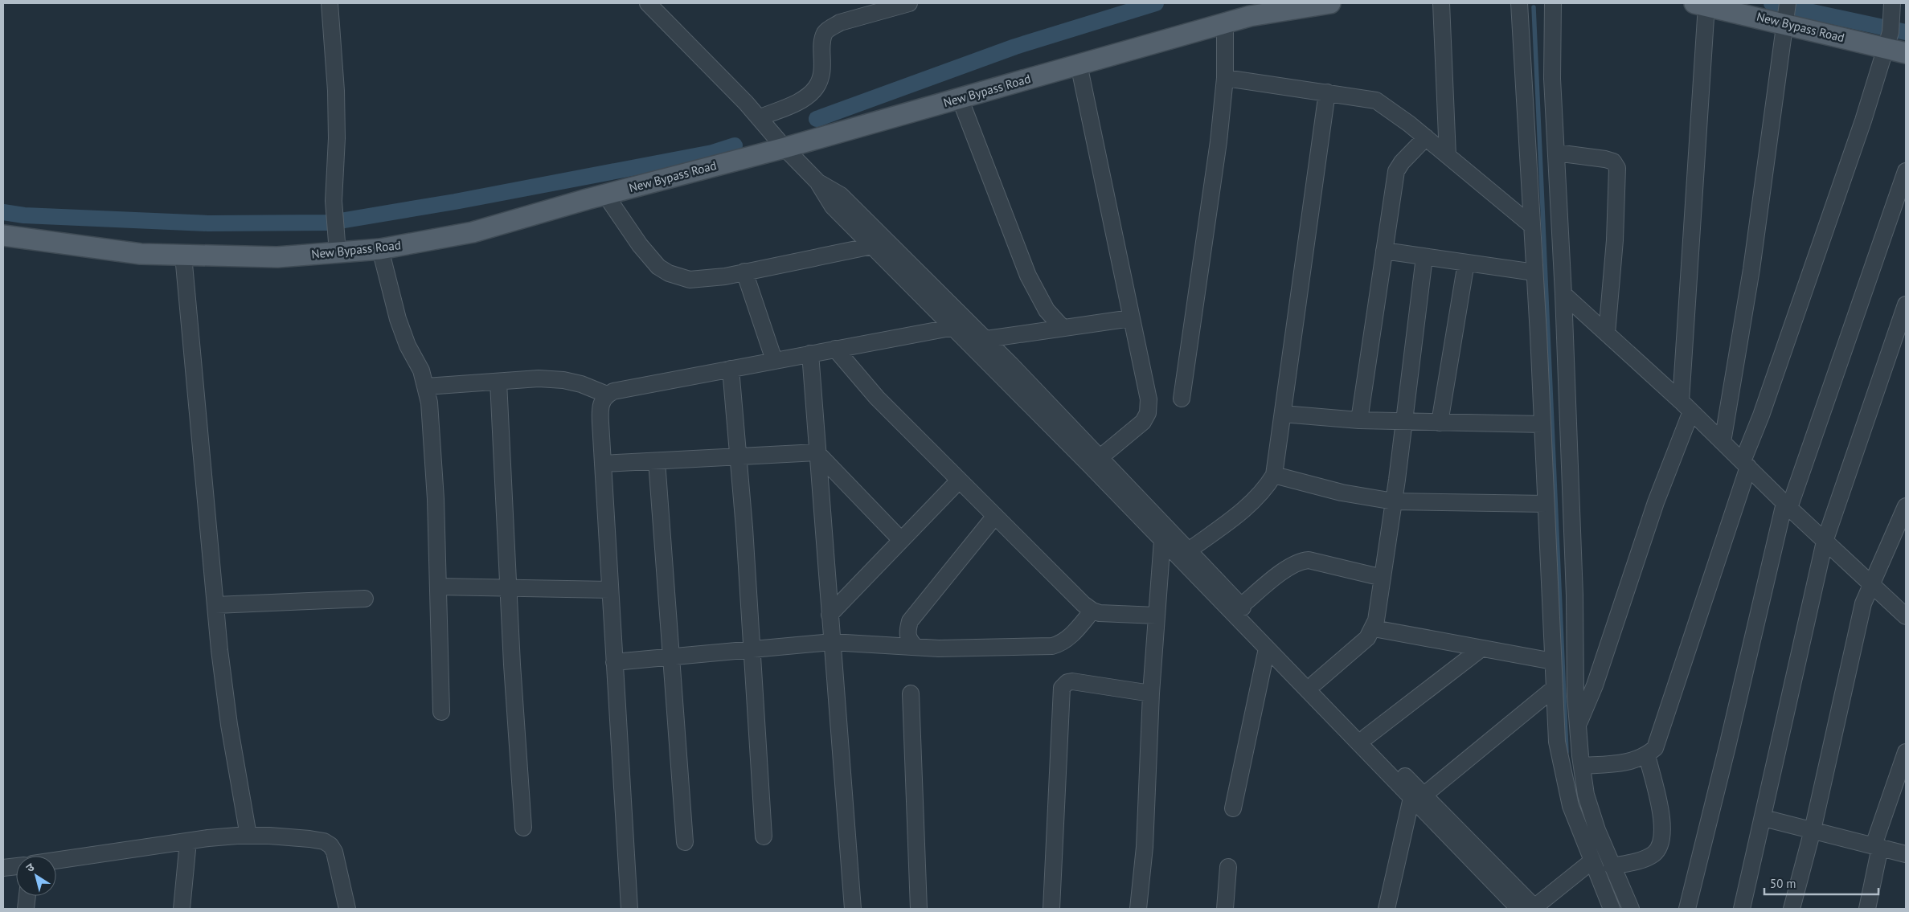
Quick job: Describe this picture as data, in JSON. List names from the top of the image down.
{
  "streets": {
    "main road": ["New Bypass Road"]
  },
  "scale_bar": "50 m",
  "north": "top left"
}
